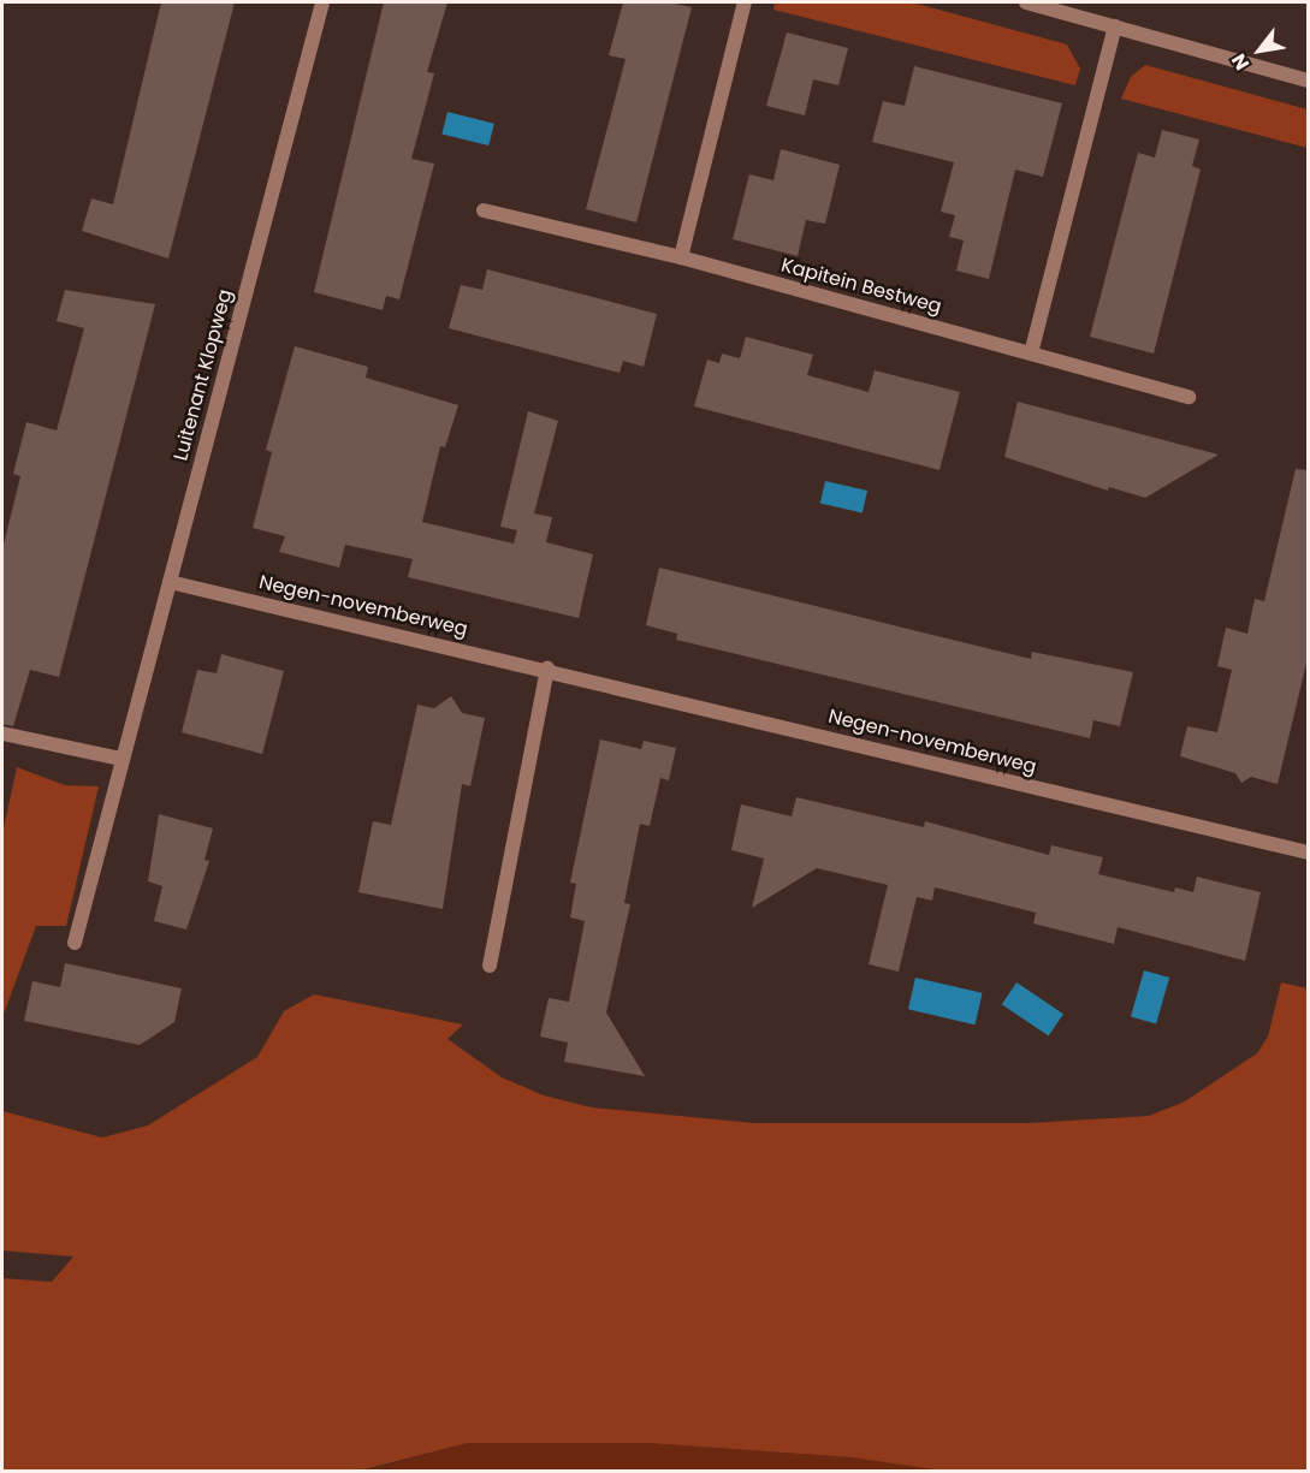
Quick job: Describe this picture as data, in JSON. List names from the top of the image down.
{
  "streets": {
    "street": ["Kapitein Bestweg", "Luitenant Klopweg", "Negen-novemberweg"]
  },
  "crossings": [
    ["Luitenant Klopweg", "Negen-novemberweg"]
  ],
  "north": "bottom left"
}
